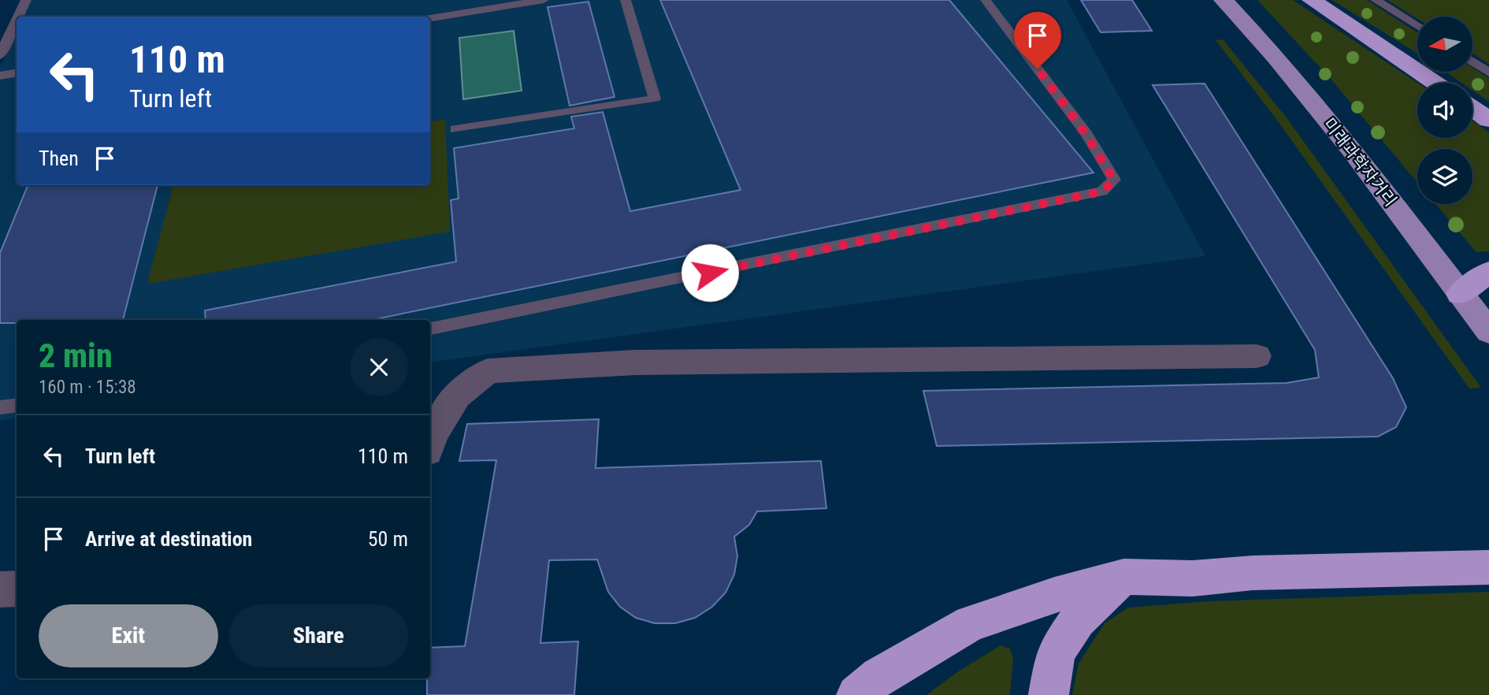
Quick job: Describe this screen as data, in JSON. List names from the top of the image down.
{
  "streets": {
    "main road": ["미래과학자거리"]
  },
  "north": "left",
  "page": {
    "turn": ["110 m", "Turn left"],
    "then": "Then",
    "heading": ["2 min", "160 m · 15:38"],
    "list": [
      {
        "name": "Turn left",
        "value": "110 m"
      },
      {
        "name": "Arrive at destination",
        "value": "50 m"
      }
    ],
    "buttons": ["Exit", "Share"]
  }
}
